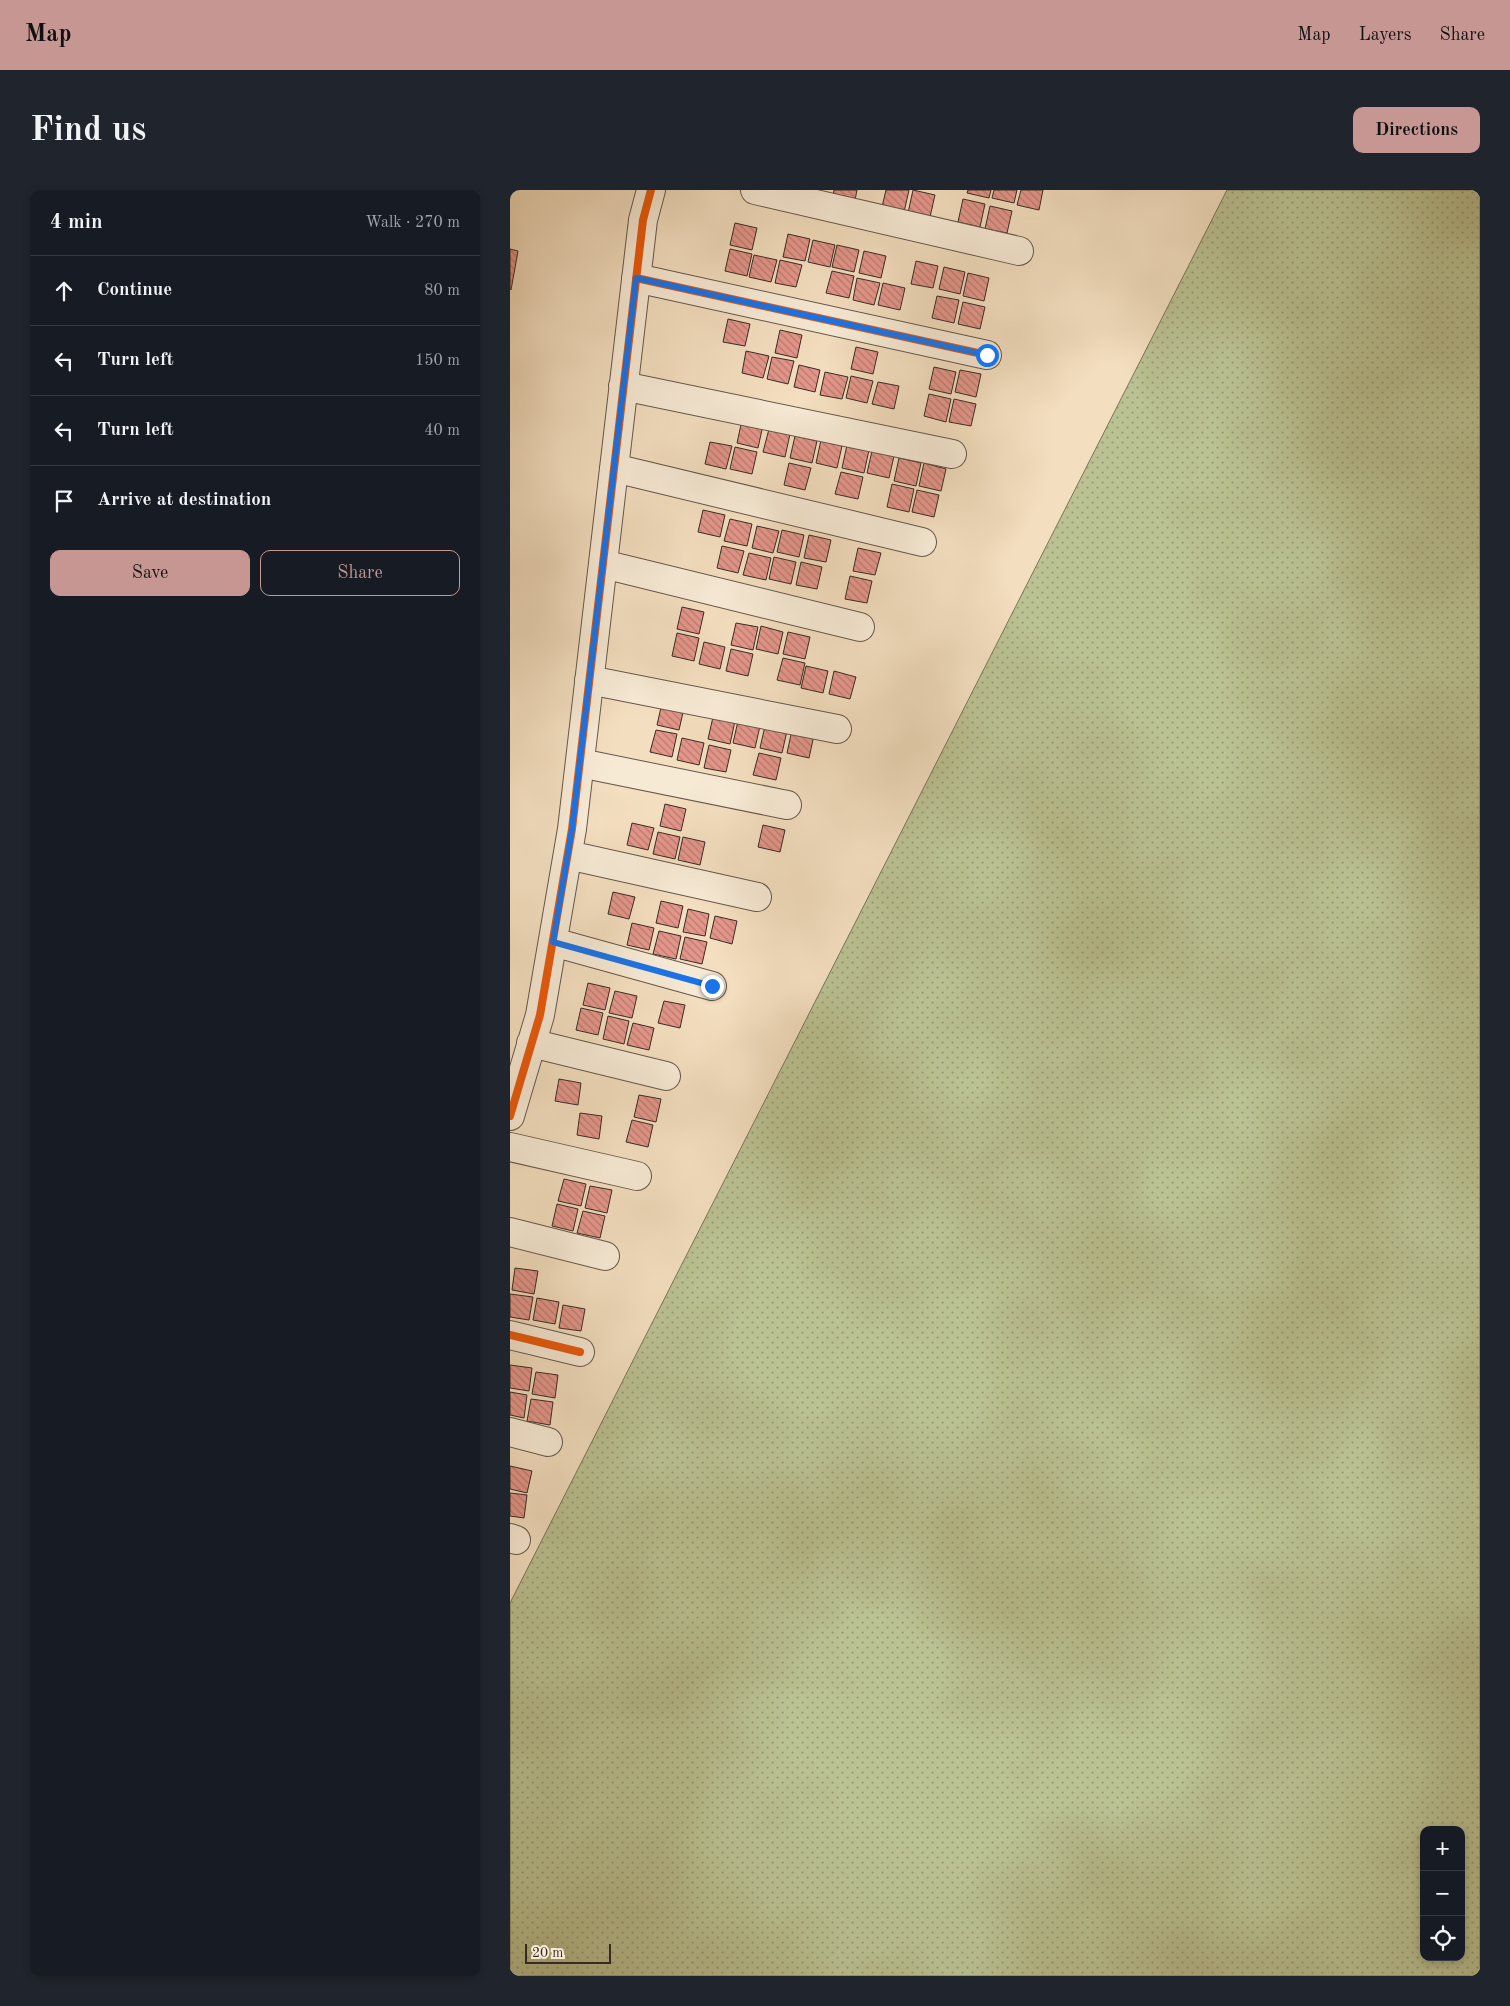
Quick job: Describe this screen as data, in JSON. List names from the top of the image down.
{
  "scale_bar": "20 m",
  "page": {
    "header": "Map",
    "nav": ["Map", "Layers", "Share"],
    "buttons": [
      "Directions",
      ["Save", "Share"]
    ],
    "title": "Find us",
    "heading": ["4 min", "Walk · 270 m"],
    "list": [
      ["Continue", "80 m"],
      ["Turn left", "150 m"],
      ["Turn left", "40 m"],
      "Arrive at destination"
    ],
    "map_buttons": ["+", "−"],
    "scale": "20 m"
  }
}
